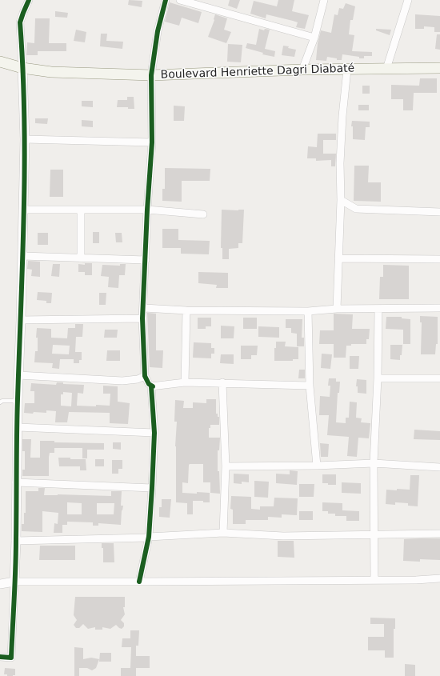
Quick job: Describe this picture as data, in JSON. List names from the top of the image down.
{
  "streets": {
    "main road": ["Boulevard Henriette Dagri Diabaté"]
  }
}
